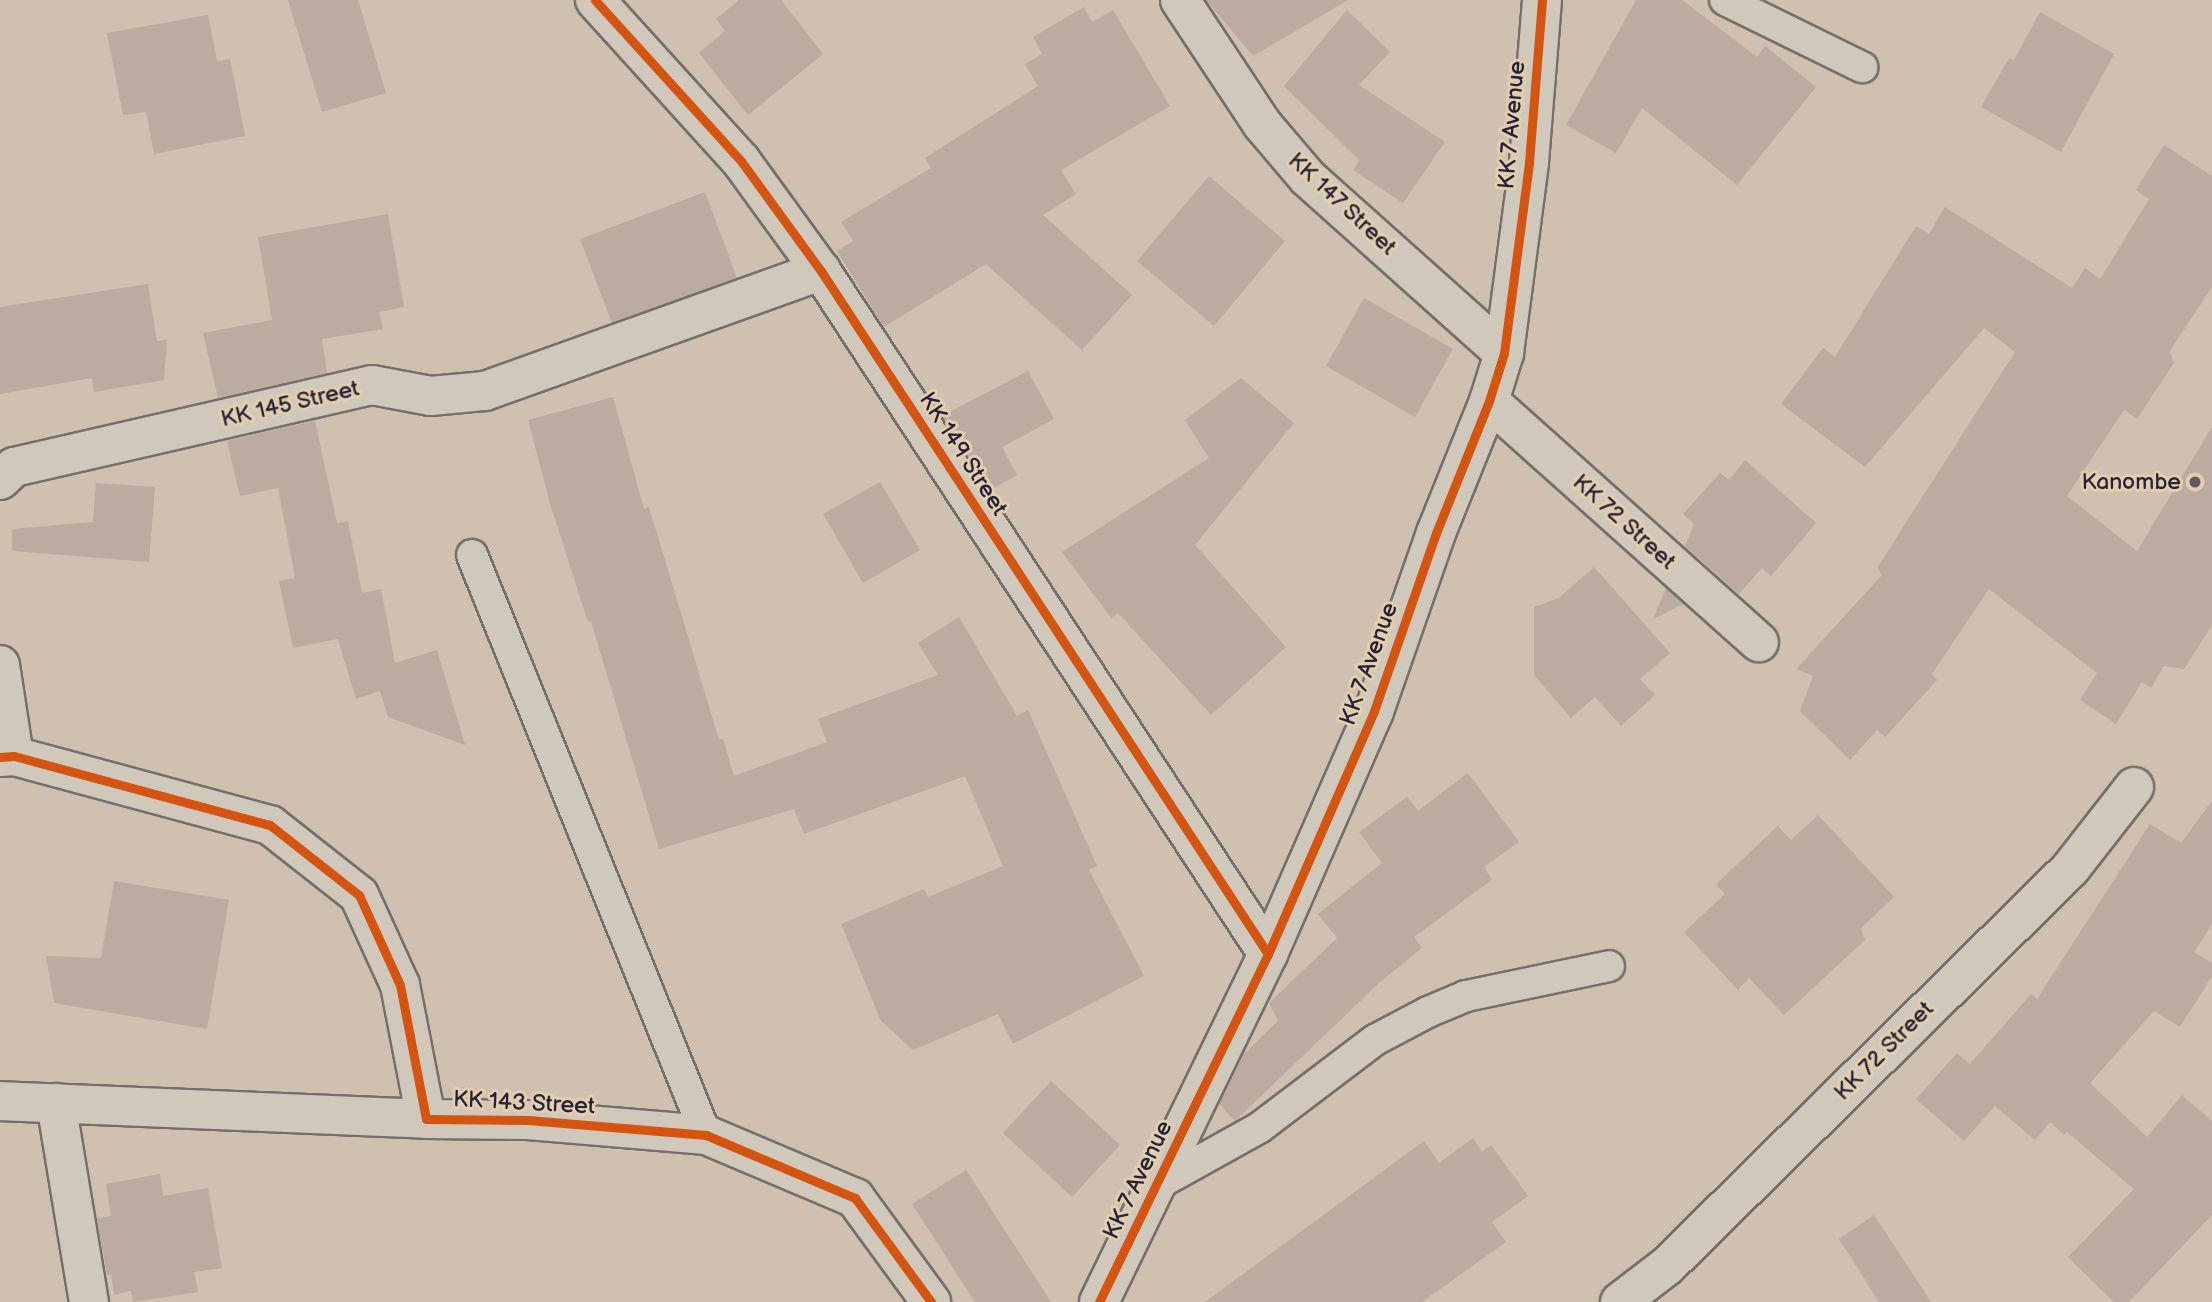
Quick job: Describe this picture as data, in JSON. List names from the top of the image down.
{
  "streets": {
    "street": [
      "KK 7 Avenue",
      "KK 147 Street",
      "KK 145 Street",
      "KK 149 Street",
      "KK 72 Street",
      "KK 143 Street"
    ]
  },
  "crossings": [
    ["KK 7 Avenue", "KK 147 Street"],
    ["KK 7 Avenue", "KK 149 Street"],
    ["KK 7 Avenue", "KK 72 Street"],
    ["KK 145 Street", "KK 149 Street"]
  ],
  "places": ["Kanombe"]
}
